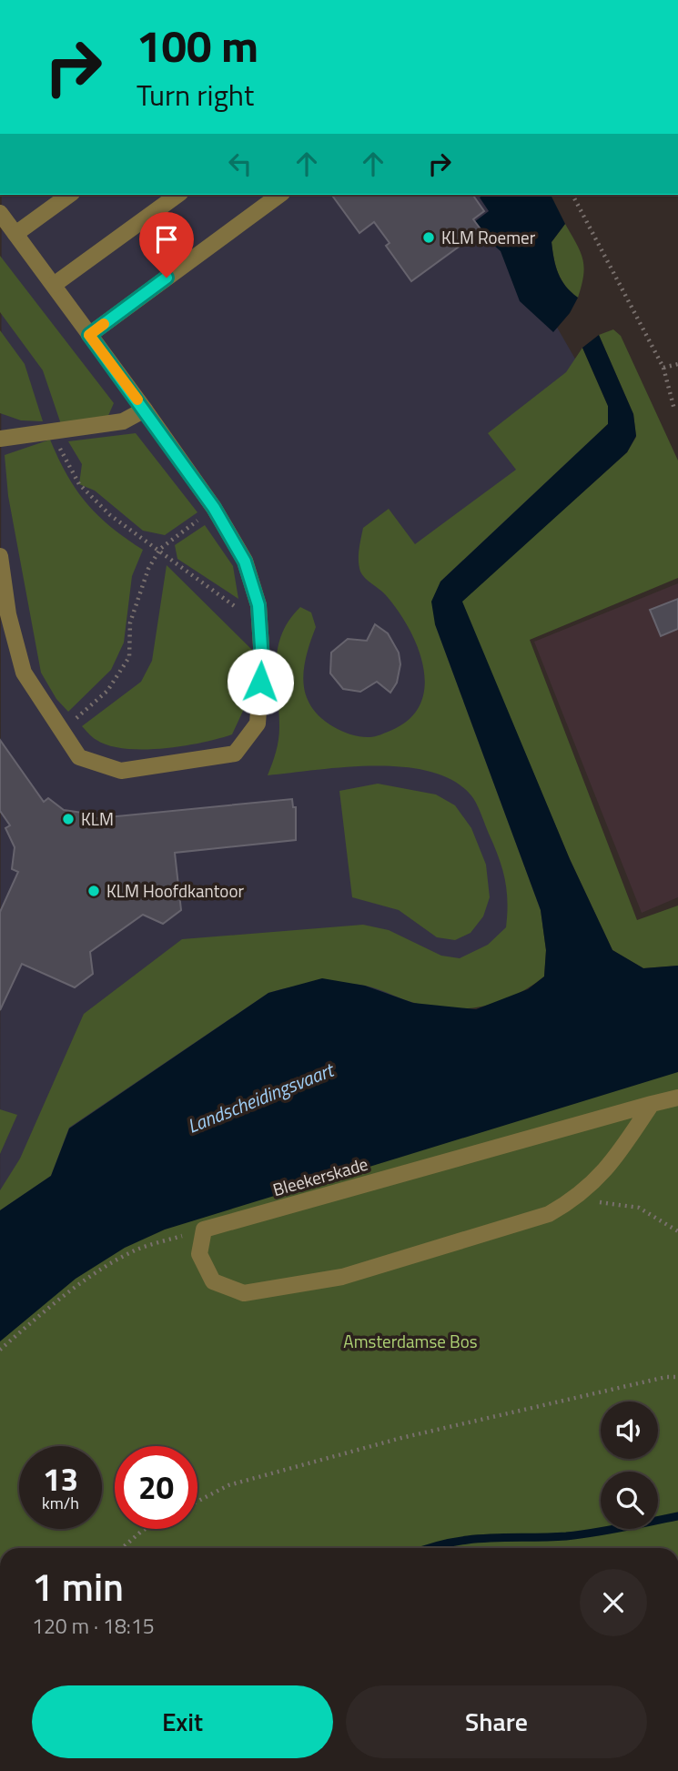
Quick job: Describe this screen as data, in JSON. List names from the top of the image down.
{
  "streets": {
    "lane": ["Bleekerskade"]
  },
  "water": ["Landscheidingsvaart"],
  "parks": ["Amsterdamse Bos"],
  "places": ["KLM Roemer", "KLM", "KLM Hoofdkantoor"],
  "page": {
    "turn": ["100 m", "Turn right"],
    "speed": "13 km/h",
    "limit": "20",
    "heading": ["1 min", "120 m · 18:15"],
    "buttons": ["Exit", "Share"]
  }
}
